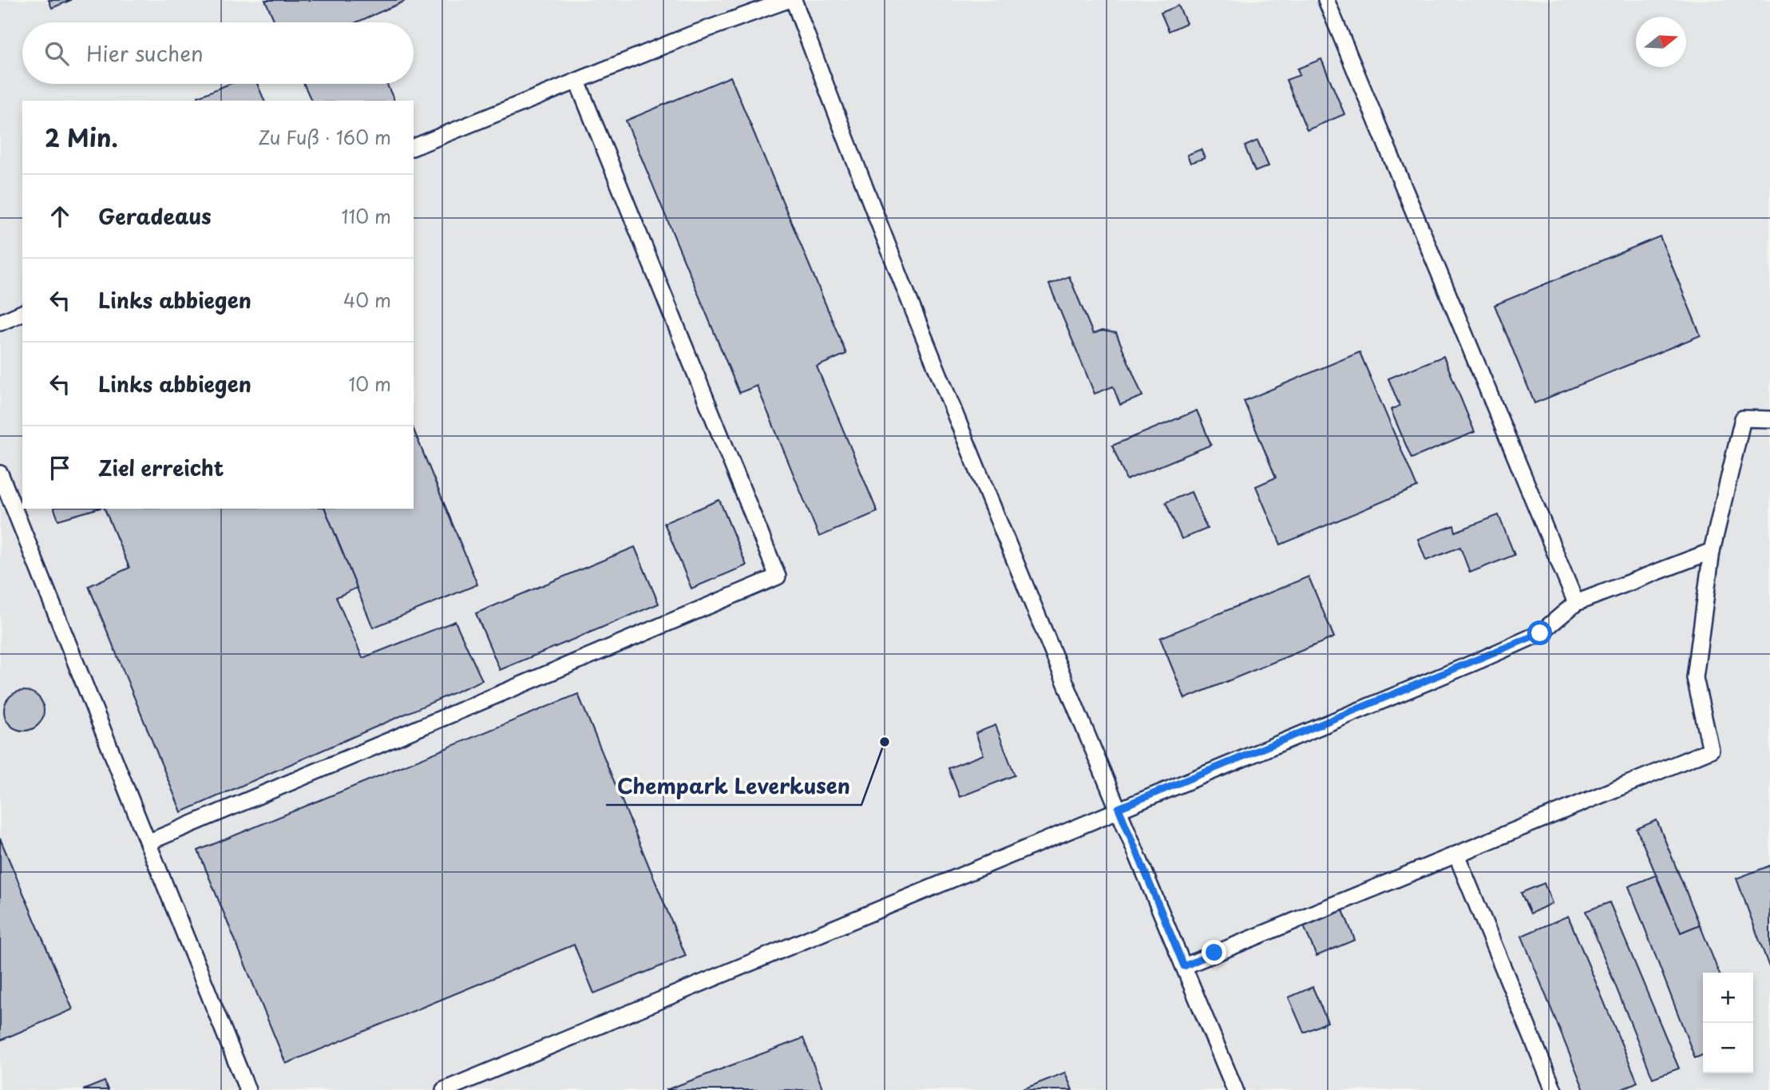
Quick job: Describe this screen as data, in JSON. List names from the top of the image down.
{
  "places": ["Chempark Leverkusen"],
  "north": "right",
  "page": {
    "search": "Hier suchen",
    "heading": ["2 Min.", "Zu Fuß · 160 m"],
    "list": [
      ["Geradeaus", "110 m"],
      ["Links abbiegen", "40 m"],
      ["Links abbiegen", "10 m"],
      "Ziel erreicht"
    ],
    "map_buttons": ["+", "−"]
  }
}
